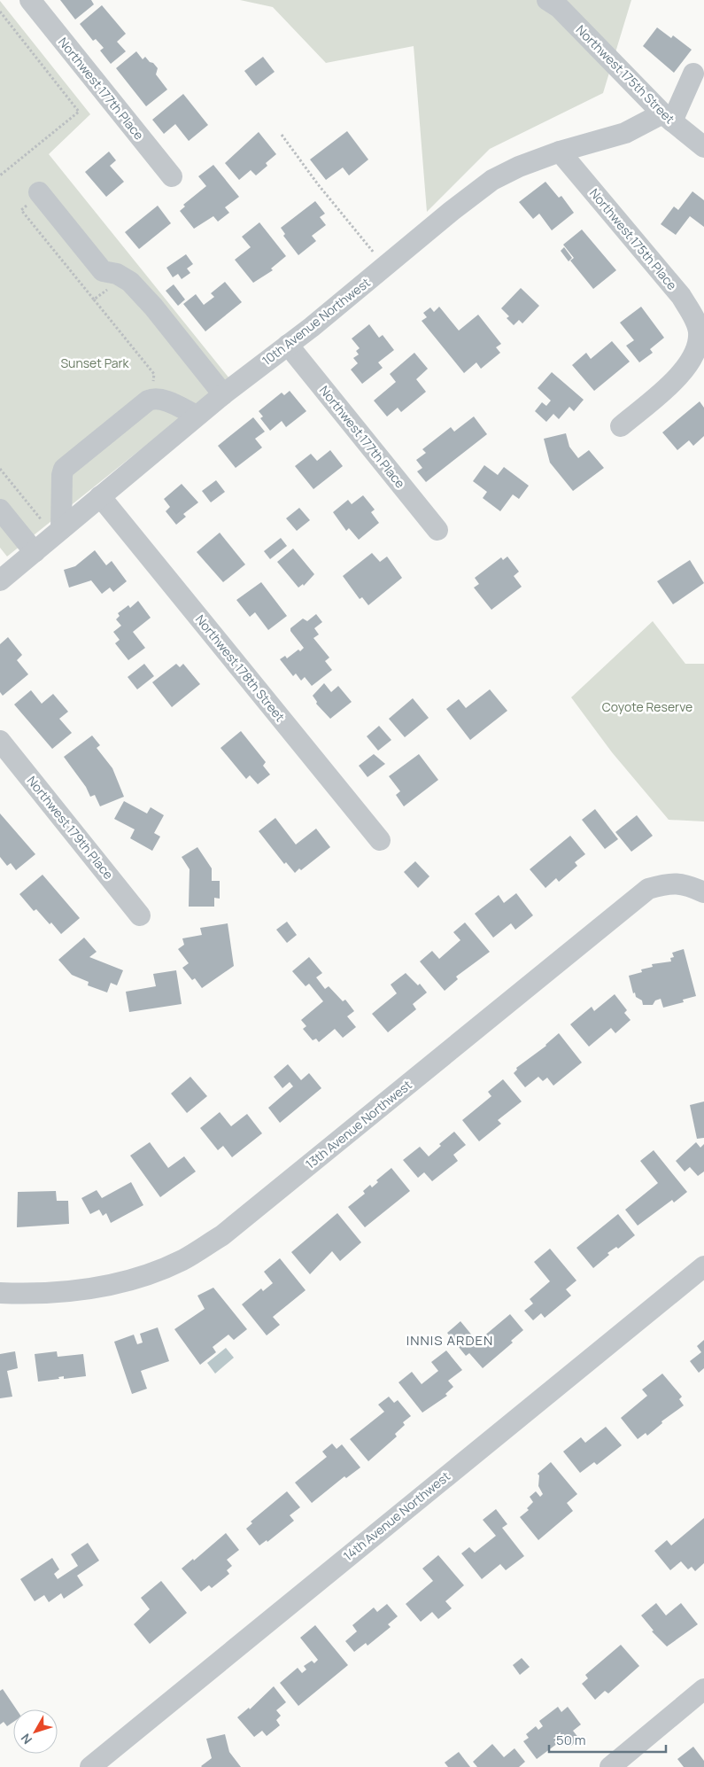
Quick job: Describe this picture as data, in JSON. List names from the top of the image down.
{
  "streets": {
    "street": [
      "Northwest 175th Street",
      "Northwest 177th Place",
      "Northwest 175th Place",
      "10th Avenue Northwest",
      "Northwest 178th Street",
      "Northwest 179th Place",
      "13th Avenue Northwest",
      "14th Avenue Northwest"
    ]
  },
  "crossings": [
    ["Northwest 175th Street", "10th Avenue Northwest"],
    ["Northwest 177th Place", "10th Avenue Northwest"],
    ["Northwest 175th Place", "10th Avenue Northwest"],
    ["10th Avenue Northwest", "Northwest 178th Street"]
  ],
  "districts": ["INNIS ARDEN"],
  "parks": ["Sunset Park", "Coyote Reserve"],
  "scale_bar": "50 m",
  "north": "bottom left"
}
